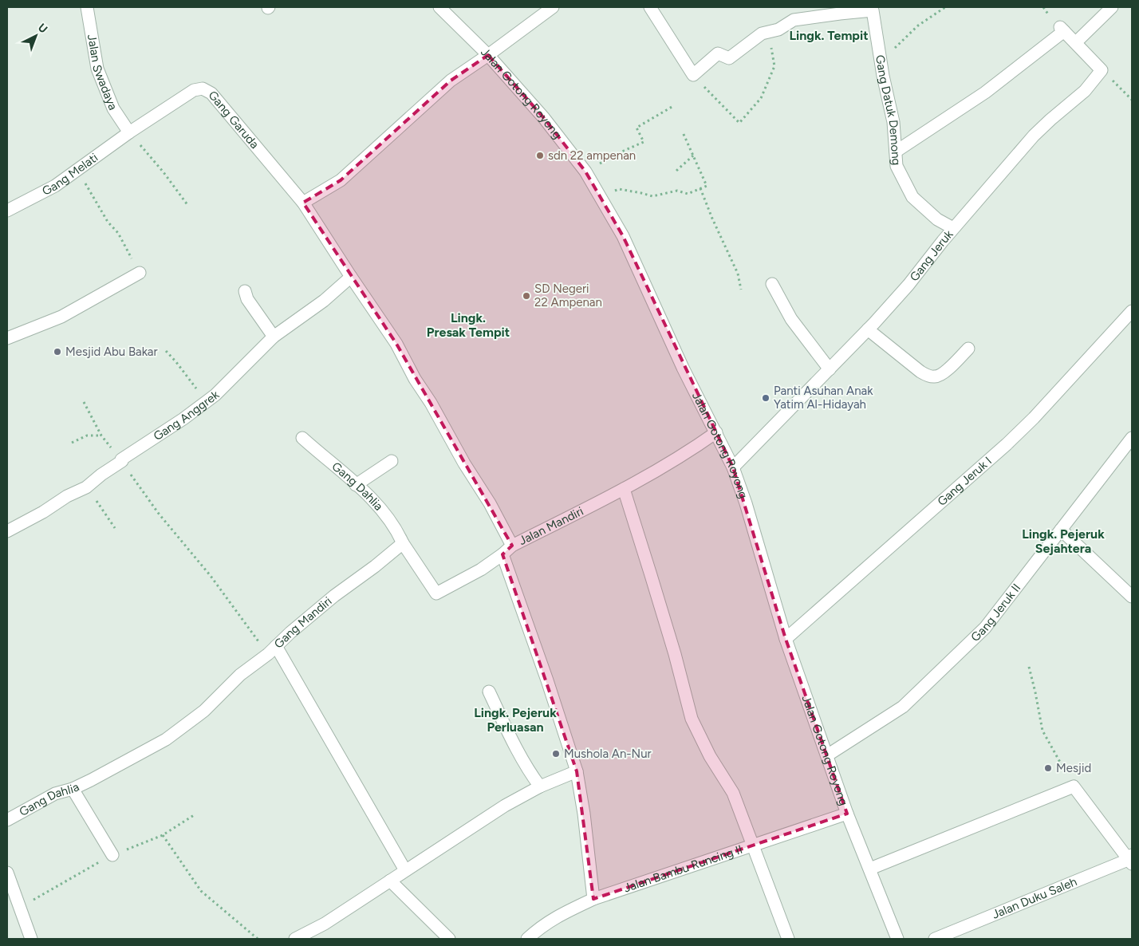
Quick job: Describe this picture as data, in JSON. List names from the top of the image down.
{
  "streets": {
    "street": [
      "Jalan Swadaya",
      "Jalan Gotong Royong",
      "Gang Datuk Demong",
      "Gang Garuda",
      "Gang Melati",
      "Gang Jeruk",
      "Gang Anggrek",
      "Gang Jeruk I",
      "Gang Dahlia",
      "Jalan Mandiri",
      "Gang Jeruk II",
      "Gang Mandiri",
      "Jalan Bambu Runcing II",
      "Jalan Duku Saleh"
    ]
  },
  "crossings": [
    ["Jalan Swadaya", "Gang Garuda"],
    ["Jalan Swadaya", "Gang Melati"],
    ["Jalan Gotong Royong", "Gang Jeruk"],
    ["Jalan Gotong Royong", "Gang Jeruk I"],
    ["Jalan Gotong Royong", "Jalan Mandiri"],
    ["Jalan Gotong Royong", "Gang Jeruk II"],
    ["Jalan Gotong Royong", "Jalan Bambu Runcing II"],
    ["Gang Datuk Demong", "Gang Jeruk"],
    ["Gang Garuda", "Gang Melati"],
    ["Gang Garuda", "Gang Anggrek"],
    ["Gang Garuda", "Jalan Mandiri"],
    ["Gang Dahlia", "Gang Mandiri"]
  ],
  "districts": [
    "Lingk. Tempit",
    "Lingk. Presak Tempit",
    "Lingk. Pejeruk Sejahtera",
    "Lingk. Pejeruk Perluasan"
  ],
  "places": [
    "sdn 22 ampenan",
    "SD Negeri 22 Ampenan",
    "Mesjid Abu Bakar",
    "Panti Asuhan Anak Yatim Al-Hidayah",
    "Mushola An-Nur",
    "Mesjid"
  ],
  "north": "top right"
}
